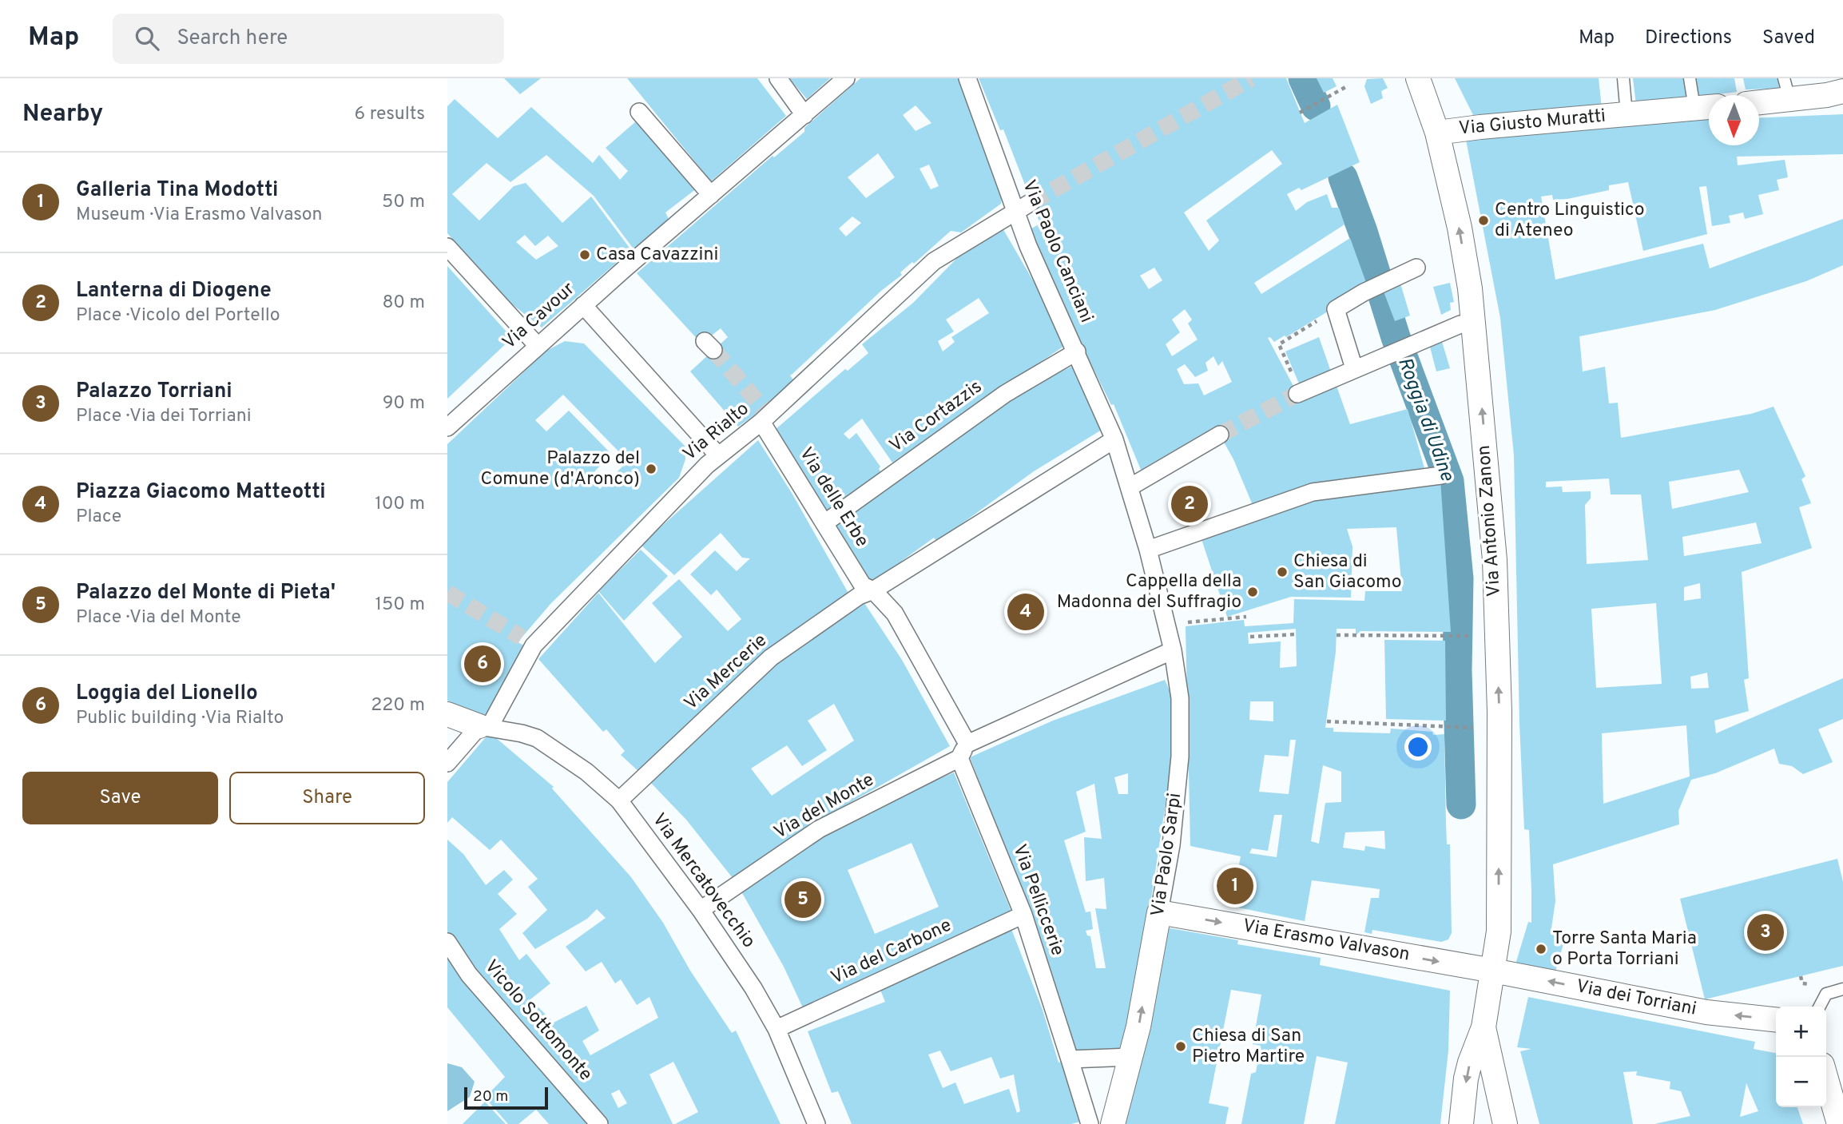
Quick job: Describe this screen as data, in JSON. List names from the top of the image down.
{
  "streets": {
    "street": [
      "Via Giusto Muratti",
      "Via Paolo Canciani",
      "Via Cavour",
      "Via Cortazzis",
      "Via Rialto",
      "Via delle Erbe",
      "Via Antonio Zanon",
      "Via Mercerie",
      "Via del Monte",
      "Via Paolo Sarpi",
      "Via Mercatovecchio",
      "Via Pelliccerie",
      "Via Erasmo Valvason",
      "Via del Carbone",
      "Via dei Torriani",
      "Vicolo Sottomonte"
    ]
  },
  "crossings": [
    ["Via Giusto Muratti", "Via Antonio Zanon"],
    ["Via Paolo Canciani", "Via Cortazzis"],
    ["Via Paolo Canciani", "Via Rialto"],
    ["Via Paolo Canciani", "Via Mercerie"],
    ["Via Paolo Canciani", "Via Paolo Sarpi"],
    ["Via Cortazzis", "Via delle Erbe"],
    ["Via Rialto", "Via delle Erbe"],
    ["Via Rialto", "Via Mercatovecchio"],
    ["Via delle Erbe", "Via Mercerie"],
    ["Via delle Erbe", "Via del Monte"],
    ["Via delle Erbe", "Via Pelliccerie"],
    ["Via Antonio Zanon", "Via Erasmo Valvason"],
    ["Via Antonio Zanon", "Via dei Torriani"],
    ["Via Mercerie", "Via Mercatovecchio"],
    ["Via del Monte", "Via Paolo Sarpi"],
    ["Via del Monte", "Via Mercatovecchio"],
    ["Via del Monte", "Via Pelliccerie"],
    ["Via Paolo Sarpi", "Via Erasmo Valvason"],
    ["Via Mercatovecchio", "Via del Carbone"],
    ["Via Pelliccerie", "Via del Carbone"],
    ["Via Erasmo Valvason", "Via dei Torriani"]
  ],
  "one_way": ["Via Antonio Zanon", "Via Erasmo Valvason", "Via dei Torriani"],
  "water": ["Roggia di Udine"],
  "places": [
    "Centro Linguistico di Ateneo",
    "Casa Cavazzini",
    "Palazzo del Comune (d'Aronco)",
    "Chiesa di San Giacomo",
    "Cappella della Madonna del Suffragio",
    "Torre Santa Maria o Porta Torriani",
    "Chiesa di San Pietro Martire"
  ],
  "scale_bar": "20 m",
  "north": "bottom",
  "page": {
    "header": "Map",
    "search": "Search here",
    "nav": ["Map", "Directions", "Saved"],
    "heading": ["Nearby", "6 results"],
    "list": [
      {
        "mark": "1",
        "name": "Galleria Tina Modotti",
        "note": "Museum · Via Erasmo Valvason",
        "value": "50 m"
      },
      {
        "mark": "2",
        "name": "Lanterna di Diogene",
        "note": "Place · Vicolo del Portello",
        "value": "80 m"
      },
      {
        "mark": "3",
        "name": "Palazzo Torriani",
        "note": "Place · Via dei Torriani",
        "value": "90 m"
      },
      {
        "mark": "4",
        "name": "Piazza Giacomo Matteotti",
        "note": "Place",
        "value": "100 m"
      },
      {
        "mark": "5",
        "name": "Palazzo del Monte di Pieta'",
        "note": "Place · Via del Monte",
        "value": "150 m"
      },
      {
        "mark": "6",
        "name": "Loggia del Lionello",
        "note": "Public building · Via Rialto",
        "value": "220 m"
      }
    ],
    "pins": [
      "2",
      "4",
      "6",
      "1",
      "5",
      "3"
    ],
    "buttons": ["Save", "Share"],
    "map_buttons": ["+", "−"],
    "scale": "20 m"
  }
}
